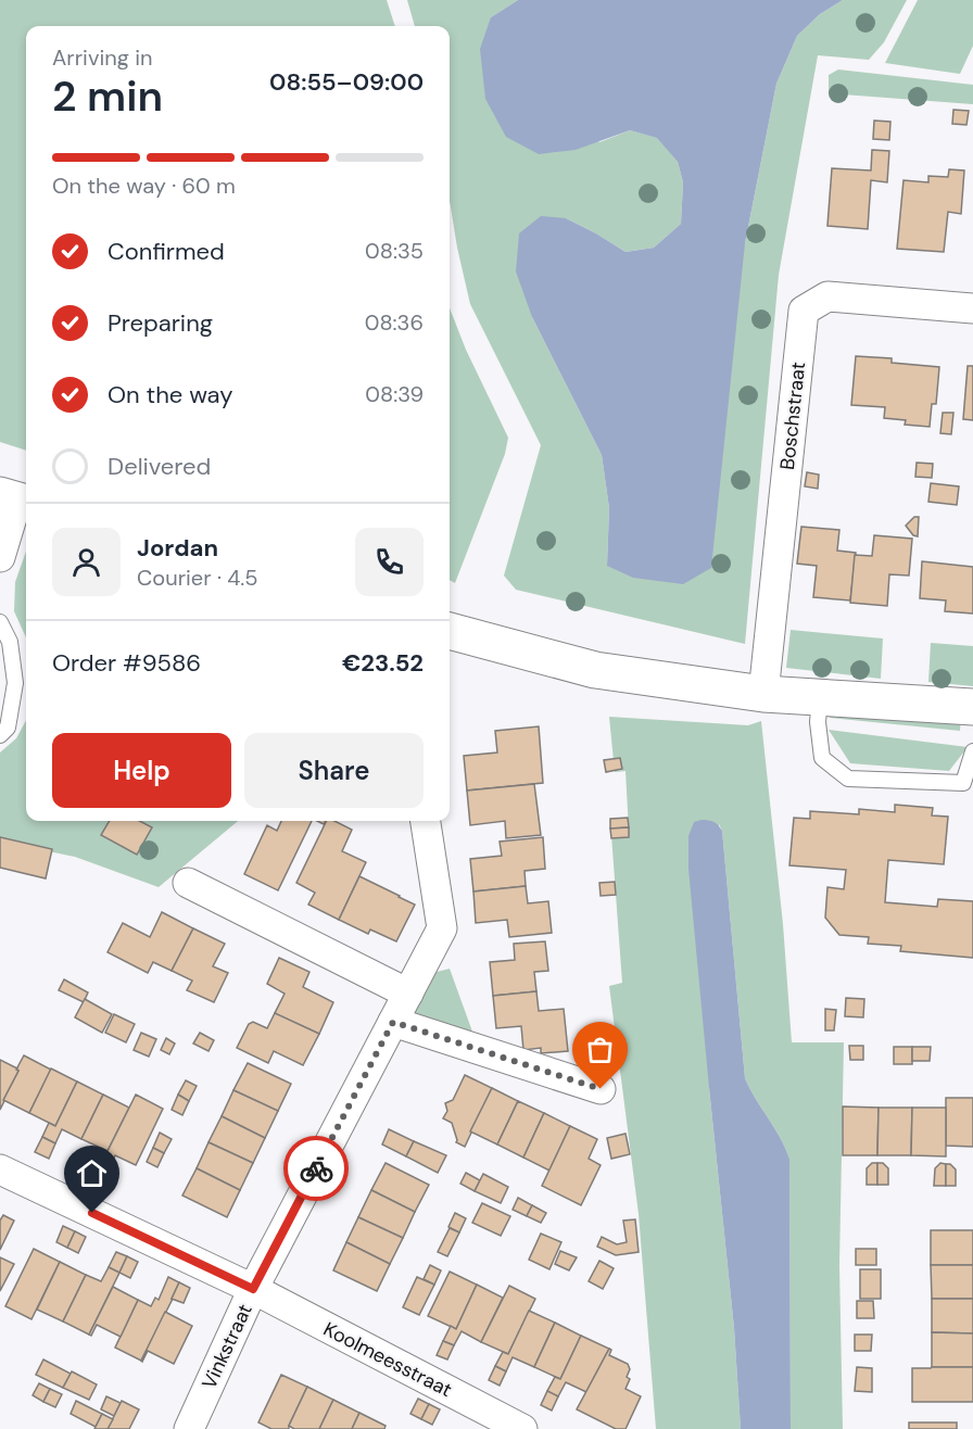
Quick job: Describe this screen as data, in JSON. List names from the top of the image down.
{
  "streets": {
    "street": ["Boschstraat", "Vinkstraat", "Koolmeesstraat"]
  },
  "crossings": [
    ["Vinkstraat", "Koolmeesstraat"]
  ],
  "page": {
    "heading": ["2 min", "Arriving in", "08:55–09:00"],
    "panel": [
      "Jordan",
      "Courier · 4.5",
      "Order #9586",
      "€23.52"
    ],
    "bar": "On the way · 60 m",
    "list": [
      ["Confirmed", "08:35"],
      ["Preparing", "08:36"],
      ["On the way", "08:39"],
      "Delivered"
    ],
    "buttons": ["Help", "Share"]
  }
}
